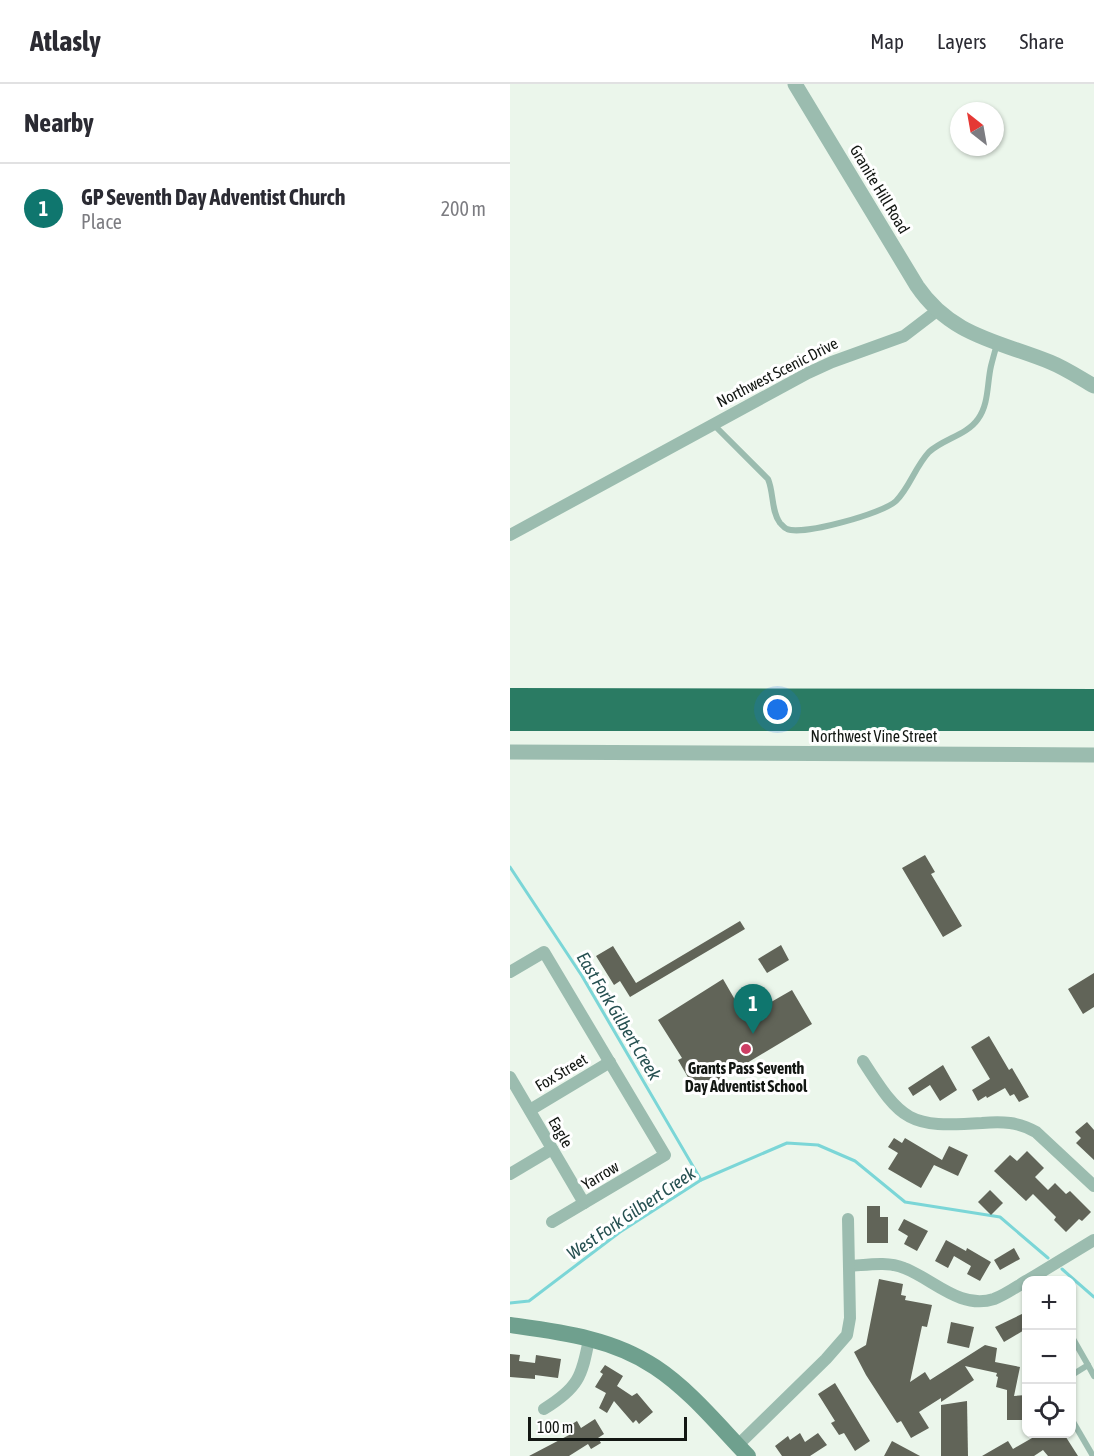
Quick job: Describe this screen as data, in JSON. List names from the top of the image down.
{
  "streets": {
    "street": [
      "Granite Hill Road",
      "Northwest Scenic Drive",
      "Northwest Vine Street",
      "Fox Street",
      "Eagle",
      "Yarrow"
    ]
  },
  "crossings": [
    ["Granite Hill Road", "Northwest Scenic Drive"],
    ["Fox Street", "Eagle"],
    ["Fox Street", "Yarrow"],
    ["Eagle", "Yarrow"]
  ],
  "water": ["East Fork Gilbert Creek", "West Fork Gilbert Creek"],
  "places": ["Grants Pass Seventh Day Adventist School"],
  "scale_bar": "100 m",
  "north": "top left",
  "page": {
    "header": "Atlasly",
    "nav": ["Map", "Layers", "Share"],
    "heading": "Nearby",
    "list": [
      {
        "mark": "1",
        "name": "GP Seventh Day Adventist Church",
        "note": "Place",
        "value": "200 m"
      }
    ],
    "pins": "1",
    "map_buttons": ["+", "−"],
    "scale": "100 m"
  }
}
